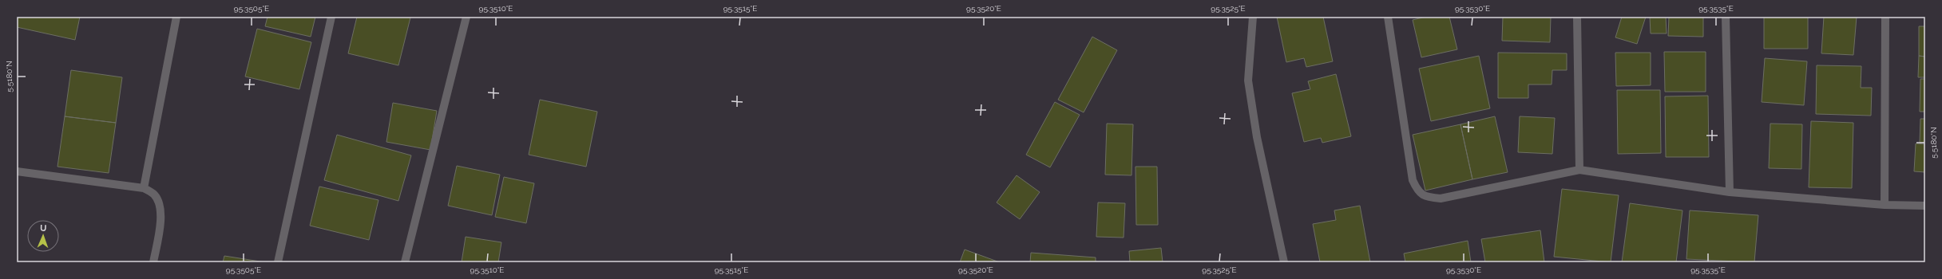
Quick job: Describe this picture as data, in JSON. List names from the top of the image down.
{
  "north": "top",
  "coordinates": [
    "95.3505°E",
    "95.3510°E",
    "95.3515°E",
    "95.3520°E",
    "95.3525°E",
    "95.3530°E",
    "95.3535°E",
    "5.5180°N"
  ]
}
